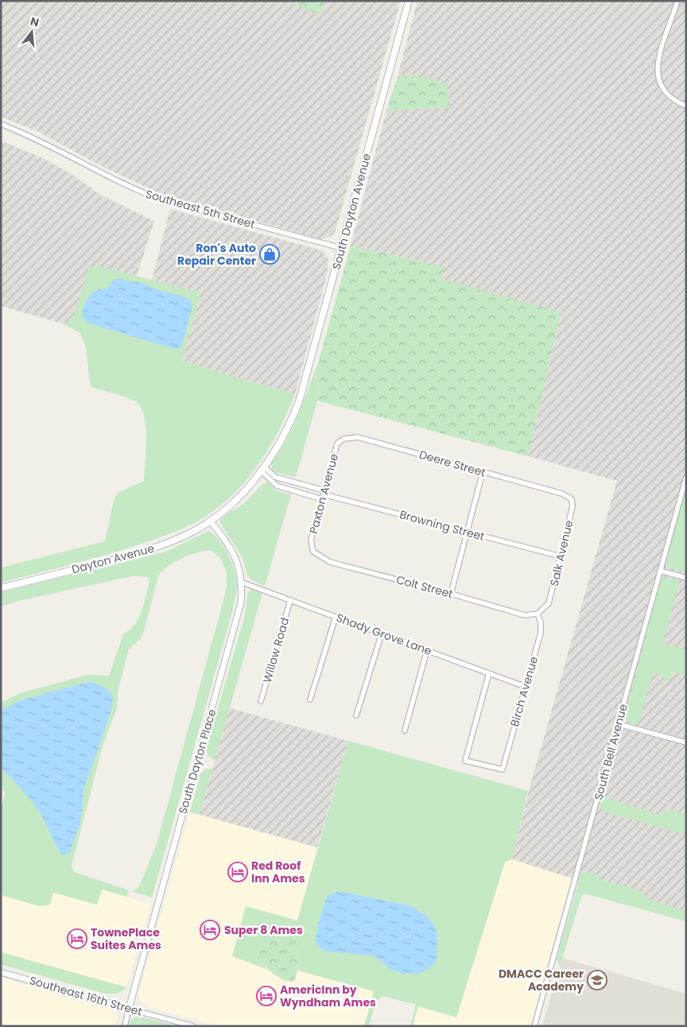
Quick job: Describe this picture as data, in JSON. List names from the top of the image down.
{
  "streets": {
    "main road": ["South Dayton Avenue", "Dayton Avenue"],
    "street": [
      "Southeast 5th Street",
      "Deere Street",
      "Paxton Avenue",
      "Browning Street",
      "Salk Avenue",
      "Colt Street",
      "Shady Grove Lane",
      "Willow Road",
      "Birch Avenue",
      "South Bell Avenue",
      "South Dayton Place",
      "Southeast 16th Street"
    ]
  },
  "crossings": [
    ["Southeast 5th Street", "South Dayton Avenue"],
    ["South Dayton Avenue", "Dayton Avenue"],
    ["Deere Street", "Paxton Avenue"],
    ["Deere Street", "Salk Avenue"],
    ["Paxton Avenue", "Browning Street"],
    ["Paxton Avenue", "Colt Street"],
    ["Browning Street", "Salk Avenue"],
    ["Browning Street", "Dayton Avenue"],
    ["Salk Avenue", "Colt Street"],
    ["Salk Avenue", "Birch Avenue"],
    ["Dayton Avenue", "South Dayton Place"],
    ["Colt Street", "Birch Avenue"],
    ["Shady Grove Lane", "Willow Road"],
    ["Shady Grove Lane", "Birch Avenue"],
    ["Shady Grove Lane", "South Dayton Place"],
    ["South Dayton Place", "Southeast 16th Street"]
  ],
  "places": {
    "shop": ["Ron's Auto Repair Center"],
    "hotel": [
      "Red Roof Inn Ames",
      "Super 8 Ames",
      "TownePlace Suites Ames",
      "AmericInn by Wyndham Ames"
    ],
    "school or university": ["DMACC Career Academy"]
  },
  "north": "top"
}
